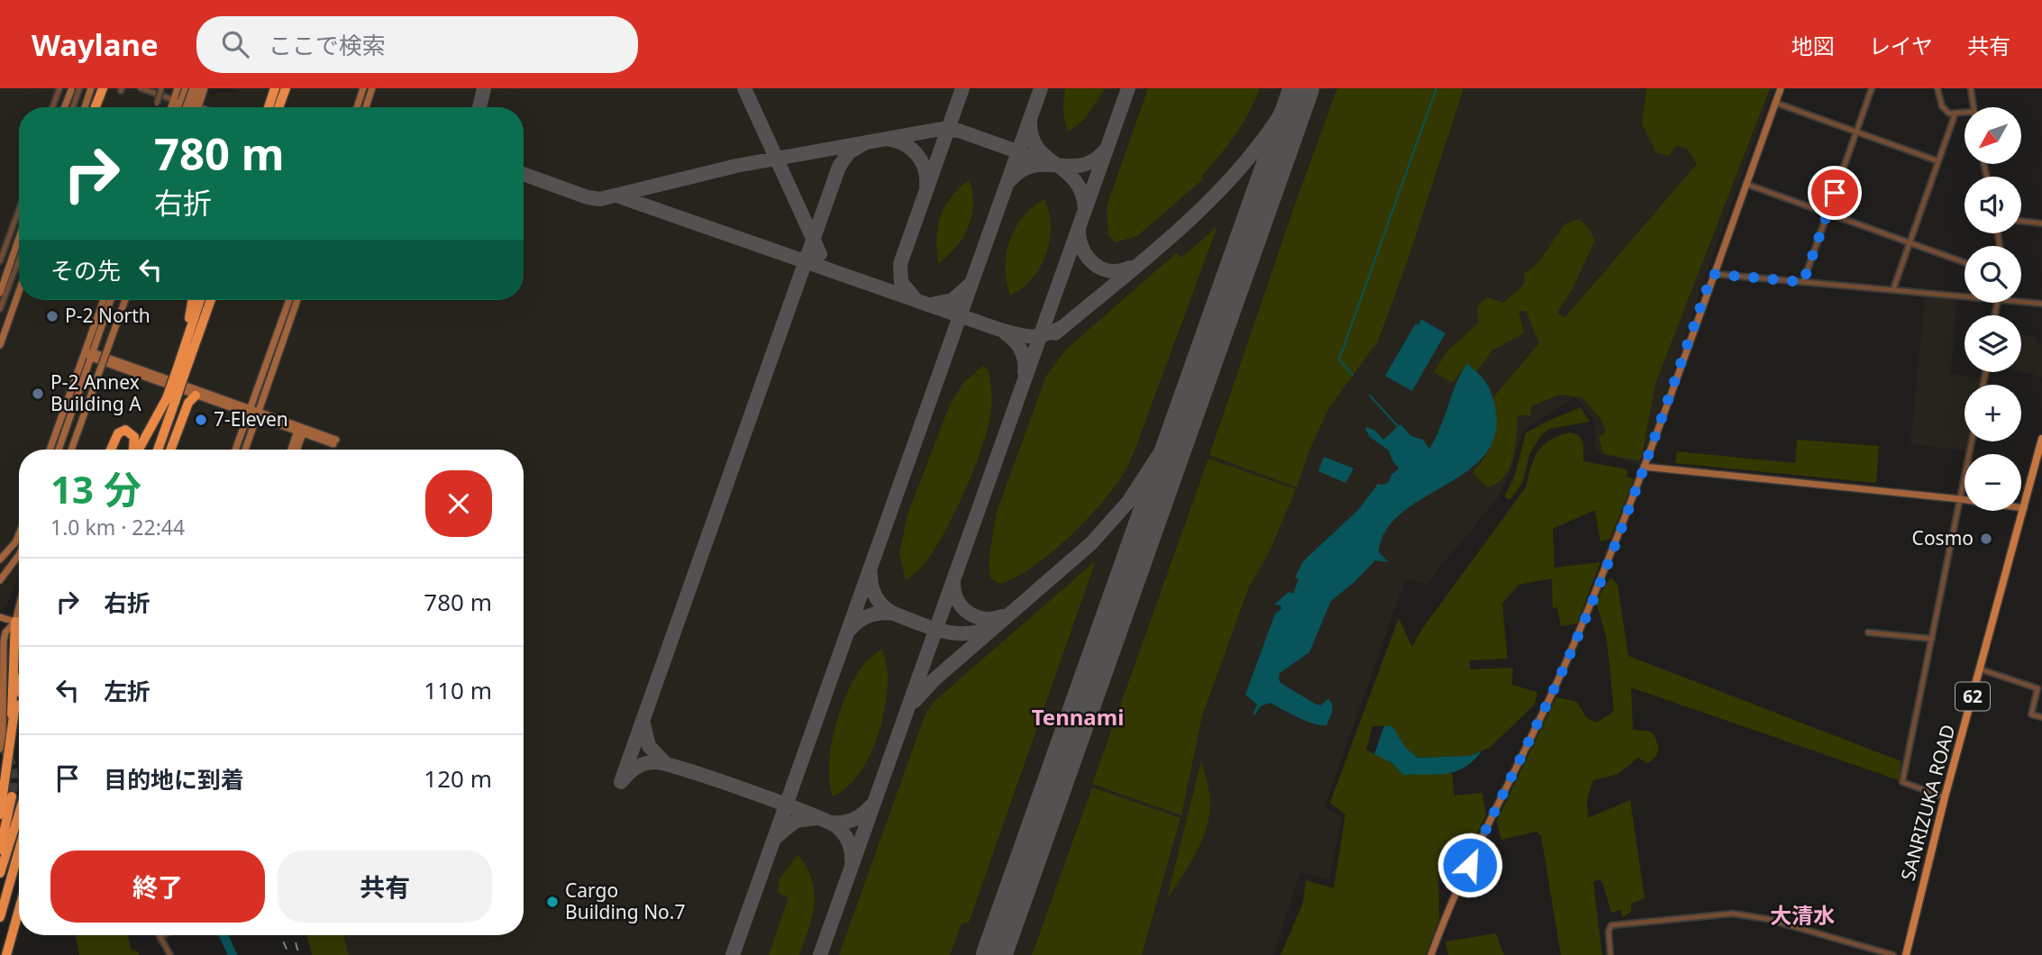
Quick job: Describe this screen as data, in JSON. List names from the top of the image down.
{
  "streets": {
    "main road": ["62", "SANRIZUKA ROAD"]
  },
  "districts": ["Tennami", "大清水"],
  "places": [
    "P-2 North",
    "P-2 Annex Building A",
    "7-Eleven",
    "Cosmo",
    "Cargo Building No.7"
  ],
  "north": "bottom left",
  "page": {
    "header": "Waylane",
    "search": "ここで検索",
    "nav": ["地図", "レイヤ", "共有"],
    "map_buttons": ["+", "−"],
    "turn": ["780 m", "右折"],
    "then": "その先",
    "heading": ["13 分", "1.0 km · 22:44"],
    "list": [
      {
        "name": "右折",
        "value": "780 m"
      },
      {
        "name": "左折",
        "value": "110 m"
      },
      {
        "name": "目的地に到着",
        "value": "120 m"
      }
    ],
    "buttons": ["終了", "共有"]
  }
}
